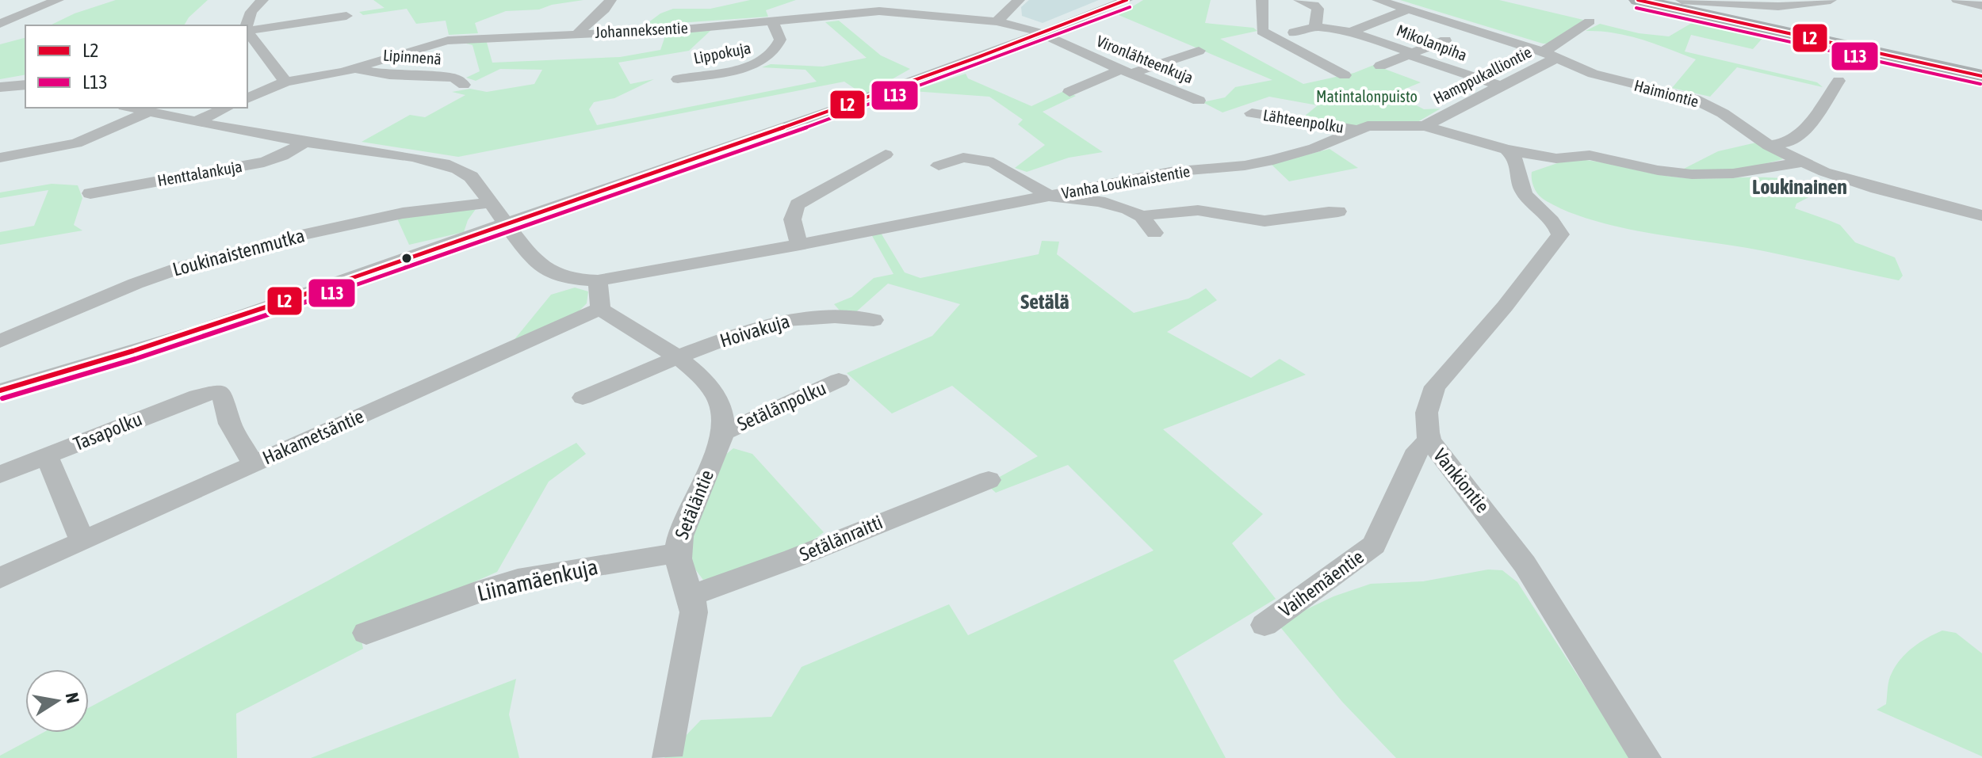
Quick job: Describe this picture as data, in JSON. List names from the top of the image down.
{
  "streets": {
    "street": [
      "Johanneksentie",
      "Mikolanpiha",
      "Lippokuja",
      "Lipinnenä",
      "Vironlähteenkuja",
      "Hamppukalliontie",
      "Haimiontie",
      "Lähteenpolku",
      "Henttalankuja",
      "Vanha Loukinaistentie",
      "Loukinaistenmutka",
      "Hoivakuja",
      "Setälänpolku",
      "Tasapolku",
      "Hakametsäntie",
      "Vankiontie",
      "Setäläntie",
      "Setälänraitti",
      "Liinamäenkuja",
      "Vaihemäentie"
    ]
  },
  "crossings": [
    ["Johanneksentie", "Lippokuja"],
    ["Johanneksentie", "Lipinnenä"],
    ["Johanneksentie", "Vironlähteenkuja"],
    ["Mikolanpiha", "Hamppukalliontie"],
    ["Hamppukalliontie", "Haimiontie"],
    ["Hamppukalliontie", "Vanha Loukinaistentie"],
    ["Haimiontie", "Vanha Loukinaistentie"],
    ["Lähteenpolku", "Vanha Loukinaistentie"],
    ["Henttalankuja", "Vanha Loukinaistentie"],
    ["Vanha Loukinaistentie", "Loukinaistenmutka"],
    ["Vanha Loukinaistentie", "Vankiontie"],
    ["Setälänpolku", "Setäläntie"],
    ["Tasapolku", "Hakametsäntie"],
    ["Vankiontie", "Vaihemäentie"],
    ["Setäläntie", "Setälänraitti"],
    ["Setäläntie", "Liinamäenkuja"]
  ],
  "districts": ["Loukinainen", "Setälä"],
  "parks": ["Matintalonpuisto"],
  "lines": ["transit line L2", "transit line L13"],
  "legend": ["L2", "L13"],
  "north": "right"
}
